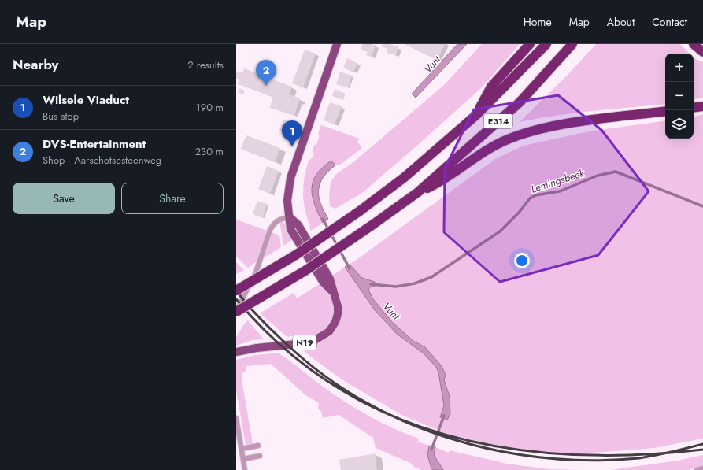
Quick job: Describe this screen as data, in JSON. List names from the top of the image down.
{
  "streets": {
    "highway": ["E314"],
    "main road": ["N19"]
  },
  "water": ["Vunt", "Lemingsbeek"],
  "page": {
    "header": "Map",
    "nav": [
      "Home",
      "Map",
      "About",
      "Contact"
    ],
    "heading": ["Nearby", "2 results"],
    "map_buttons": ["+", "−"],
    "pins": ["2", "1"],
    "list": [
      {
        "mark": "1",
        "name": "Wilsele Viaduct",
        "note": "Bus stop",
        "value": "190 m"
      },
      {
        "mark": "2",
        "name": "DVS-Entertainment",
        "note": "Shop · Aarschotsesteenweg",
        "value": "230 m"
      }
    ],
    "buttons": ["Save", "Share"]
  }
}
